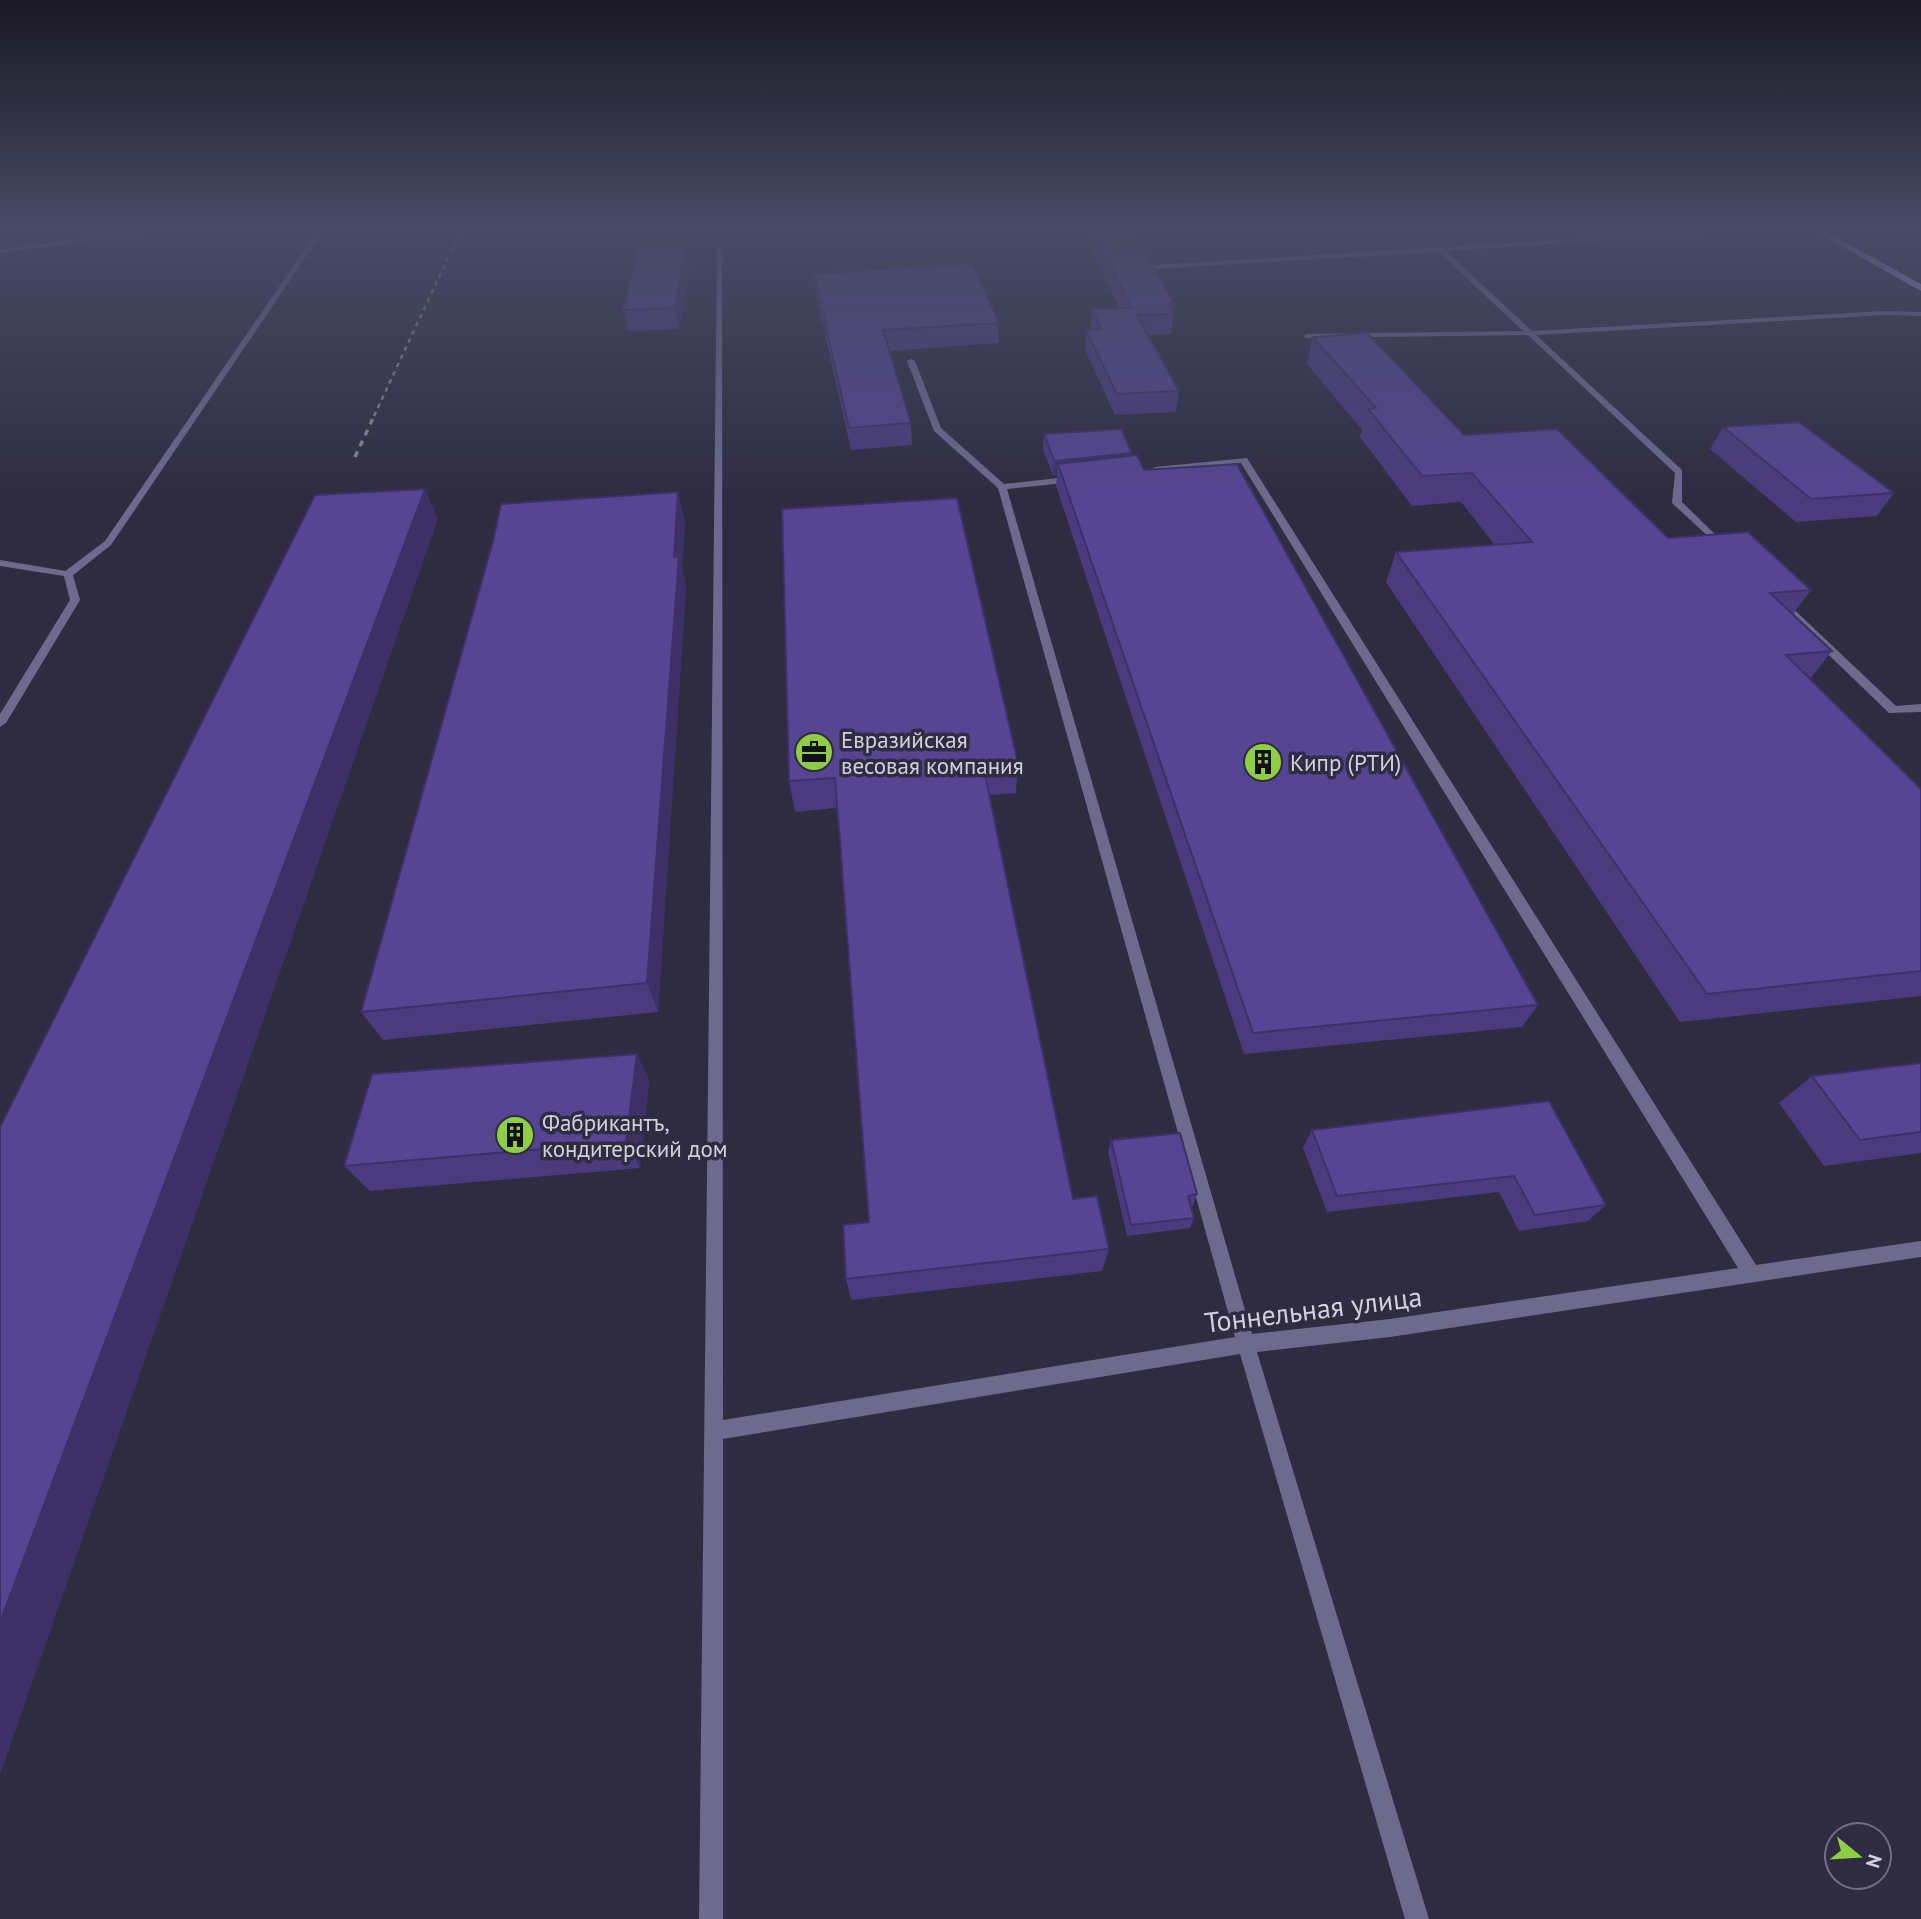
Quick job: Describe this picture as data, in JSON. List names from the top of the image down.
{
  "streets": {
    "street": ["Тоннельная улица"]
  },
  "places": {
    "office": ["Евразийская весовая компания"],
    "building": ["Кипр (РТИ)", "Фабрикантъ, кондитерский дом"]
  },
  "north": "right"
}
